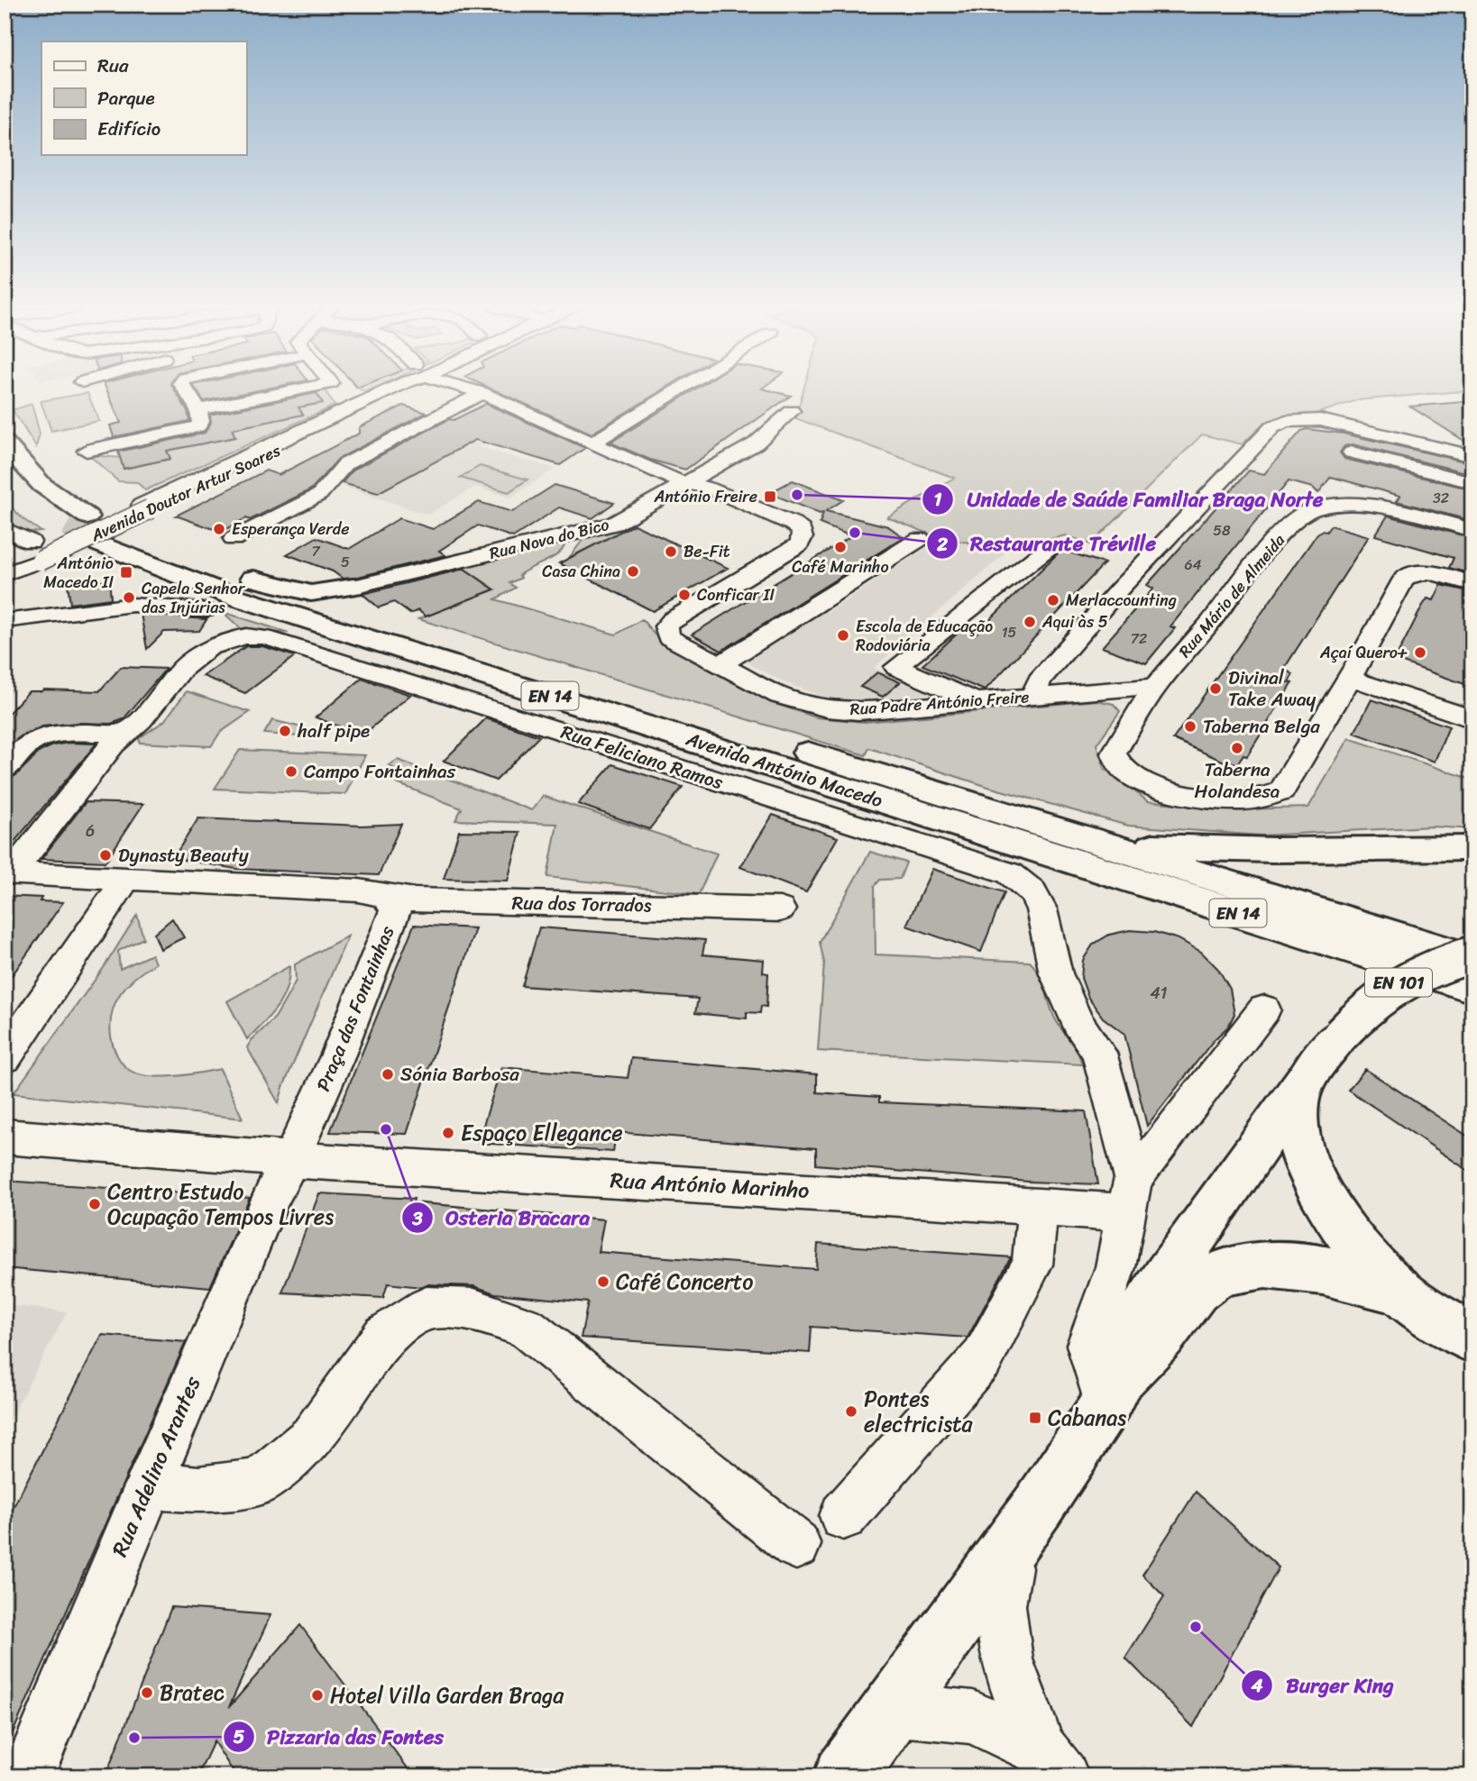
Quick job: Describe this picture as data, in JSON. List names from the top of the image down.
{
  "streets": {
    "main road": ["EN 14", "Avenida António Macedo", "EN 101"],
    "street": [
      "Avenida Doutor Artur Soares",
      "Rua Nova do Bico",
      "Rua Mário de Almeida",
      "Rua Padre António Freire",
      "Rua Feliciano Ramos",
      "Rua dos Torrados",
      "Praça das Fontainhas",
      "Rua António Marinho",
      "Rua Adelino Arantes"
    ]
  },
  "crossings": [
    ["Rua Nova do Bico", "Rua Padre António Freire"],
    ["Rua Mário de Almeida", "Rua Padre António Freire"],
    ["Rua Feliciano Ramos", "Rua António Marinho"],
    ["Avenida António Macedo", "EN 101"],
    ["Rua dos Torrados", "Praça das Fontainhas"],
    ["Praça das Fontainhas", "Rua António Marinho"],
    ["Praça das Fontainhas", "Rua Adelino Arantes"],
    ["Rua António Marinho", "Rua Adelino Arantes"]
  ],
  "places": {
    "other": [
      "Unidade de Saúde Familiar Braga Norte",
      "Esperança Verde",
      "Restaurante Tréville",
      "Café Marinho",
      "Be-Fit",
      "Casa China",
      "Conficar II",
      "Capela Senhor das Injúrias",
      "Merlaccounting",
      "Aqui às 5",
      "Escola de Educação Rodoviária",
      "Açaí Quero+",
      "Divinal Take Away",
      "Taberna Belga",
      "half pipe",
      "Taberna Holandesa",
      "Campo Fontainhas",
      "Dynasty Beauty",
      "Sónia Barbosa",
      "Osteria Bracara",
      "Espaço Ellegance",
      "Centro Estudo Ocupação Tempos Livres",
      "Café Concerto",
      "Pontes electricista",
      "Burger King",
      "Bratec",
      "Hotel Villa Garden Braga",
      "Pizzaria das Fontes"
    ],
    "transit": ["António Freire", "António Macedo II", "Cabanas"]
  },
  "house_numbers": [
    "32",
    "58",
    "7",
    "5",
    "64",
    "15",
    "72",
    "6",
    "41"
  ],
  "legend": ["Rua", "Parque", "Edifício"]
}
